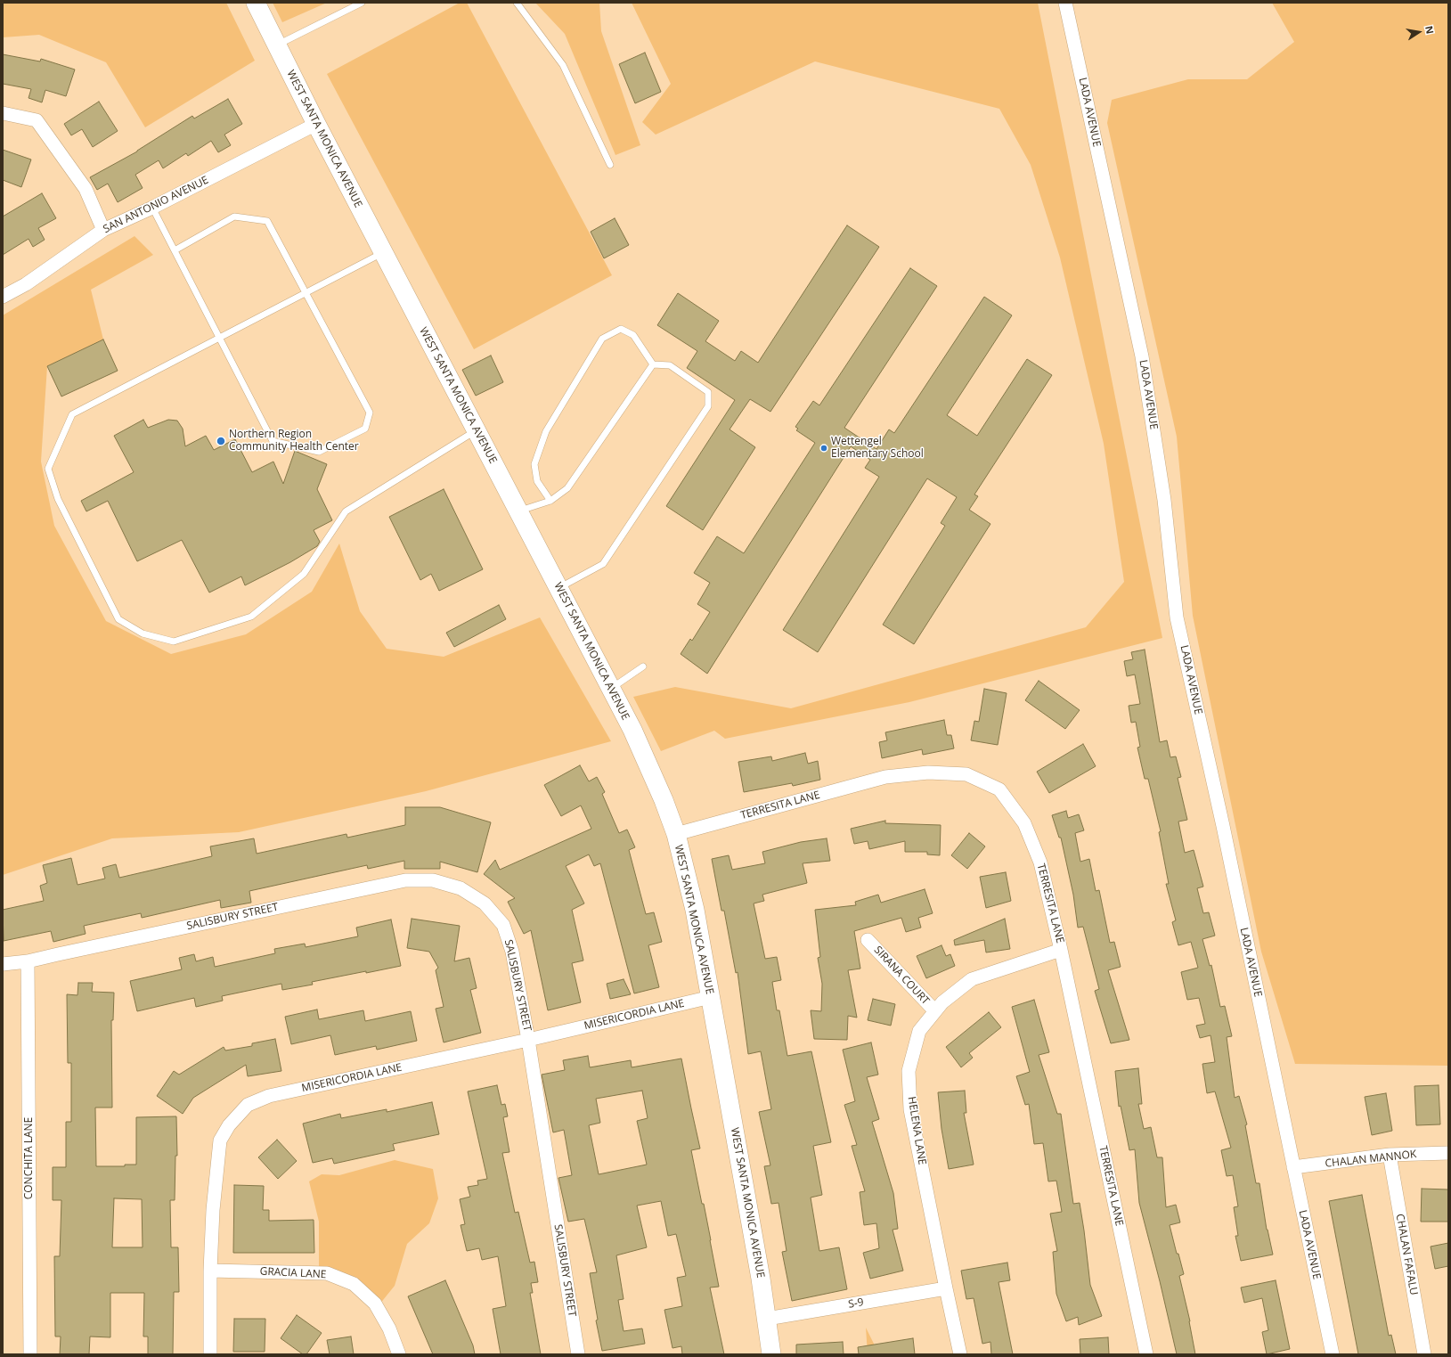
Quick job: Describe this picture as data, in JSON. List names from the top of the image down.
{
  "streets": {
    "main road": ["WEST SANTA MONICA AVENUE"],
    "street": [
      "LADA AVENUE",
      "SAN ANTONIO AVENUE",
      "TERRESITA LANE",
      "SALISBURY STREET",
      "SIRANA COURT",
      "MISERICORDIA LANE",
      "HELENA LANE",
      "CONCHITA LANE",
      "CHALAN MANNOK",
      "CHALAN FAFALU",
      "GRACIA LANE",
      "S-9"
    ]
  },
  "crossings": [
    ["LADA AVENUE", "CHALAN MANNOK"],
    ["WEST SANTA MONICA AVENUE", "SAN ANTONIO AVENUE"],
    ["WEST SANTA MONICA AVENUE", "TERRESITA LANE"],
    ["WEST SANTA MONICA AVENUE", "MISERICORDIA LANE"],
    ["WEST SANTA MONICA AVENUE", "S-9"],
    ["TERRESITA LANE", "HELENA LANE"],
    ["SALISBURY STREET", "MISERICORDIA LANE"],
    ["SALISBURY STREET", "CONCHITA LANE"],
    ["SIRANA COURT", "HELENA LANE"],
    ["MISERICORDIA LANE", "GRACIA LANE"],
    ["HELENA LANE", "S-9"],
    ["CHALAN MANNOK", "CHALAN FAFALU"]
  ],
  "places": ["Northern Region Community Health Center", "Wettengel Elementary School"],
  "north": "right"
}
